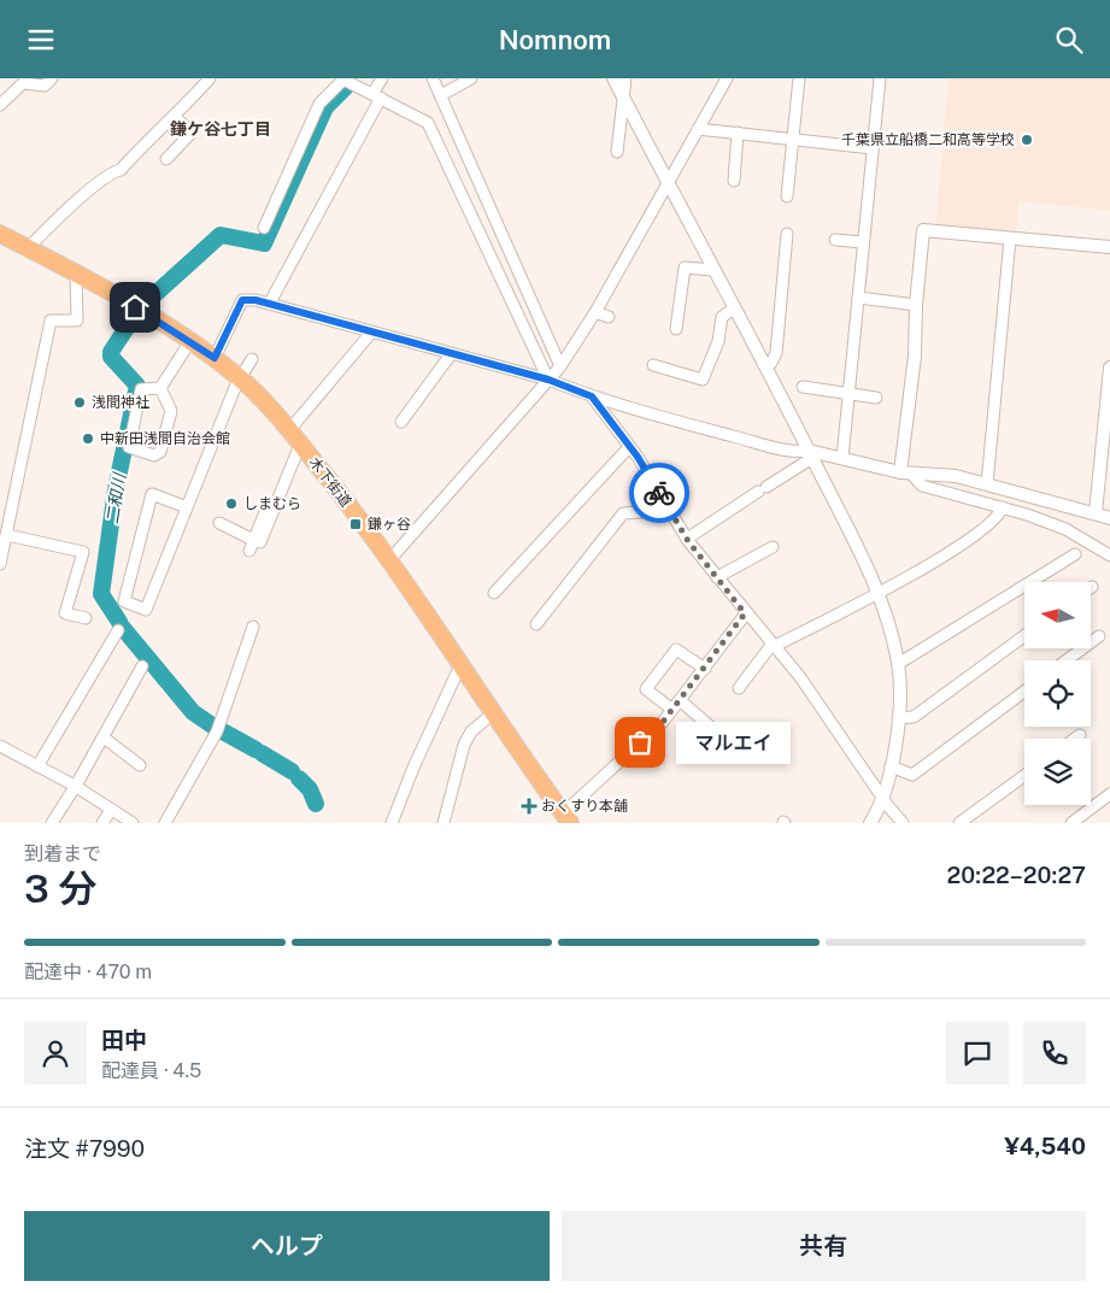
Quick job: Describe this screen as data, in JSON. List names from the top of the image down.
{
  "streets": {
    "main road": ["木下街道"]
  },
  "districts": ["鎌ケ谷七丁目"],
  "water": ["二和川"],
  "places": {
    "other": [
      "千葉県立船橋二和高等学校",
      "浅間神社",
      "中新田浅間自治会館",
      "しまむら",
      "マルエイ"
    ],
    "transit": ["鎌ヶ谷"],
    "health": ["おくすり本舗"]
  },
  "north": "left",
  "page": {
    "header": "Nomnom",
    "bubble": "マルエイ",
    "heading": ["3 分", "到着まで", "20:22–20:27"],
    "panel": [
      "田中",
      "配達員 · 4.5",
      "注文 #7990",
      "¥4,540"
    ],
    "bar": "配達中 · 470 m",
    "buttons": ["ヘルプ", "共有"]
  }
}
